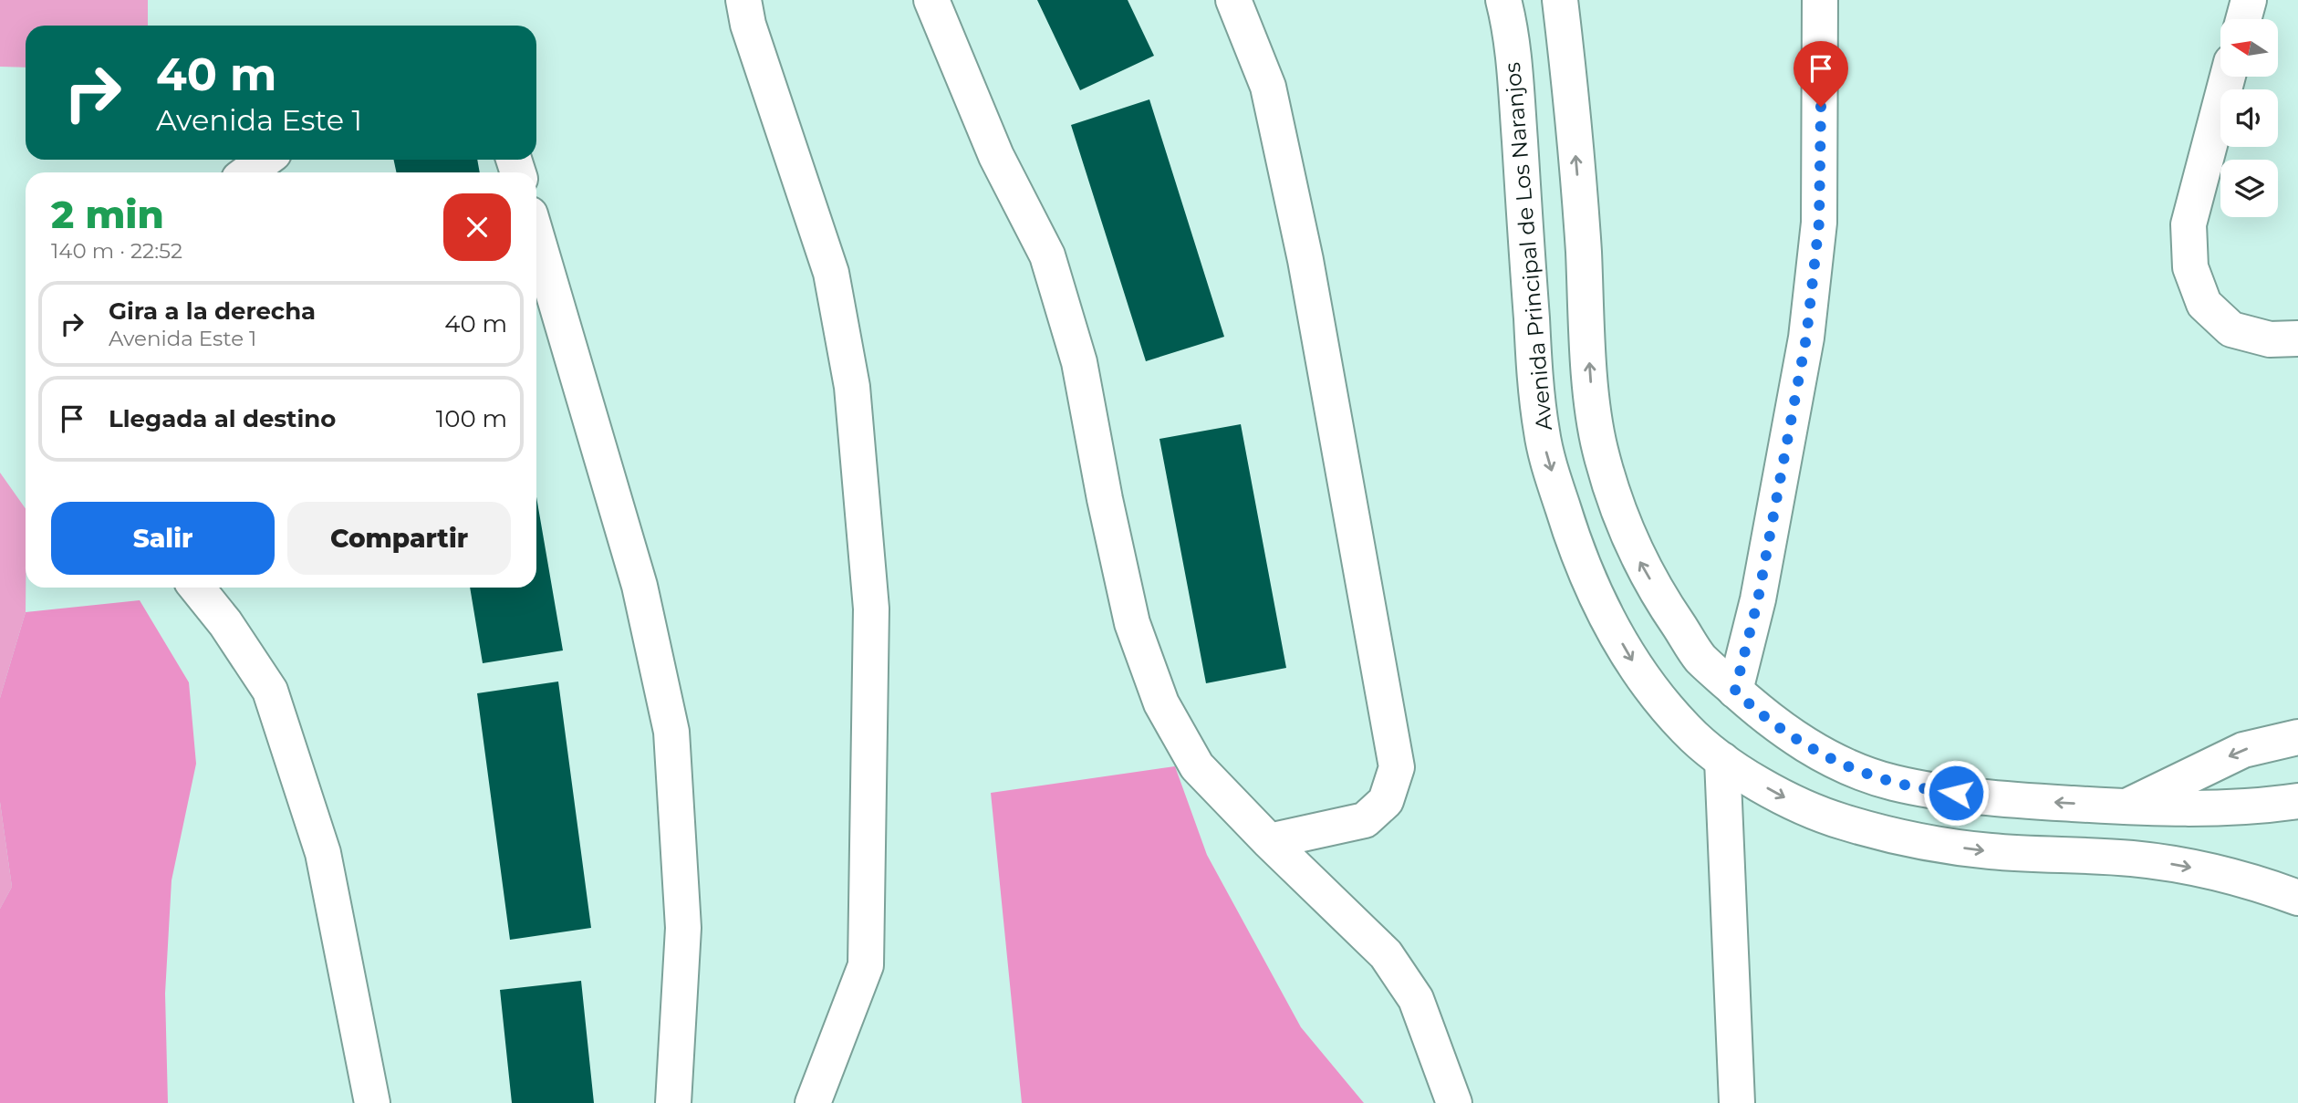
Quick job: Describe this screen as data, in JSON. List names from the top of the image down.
{
  "streets": {
    "street": ["Avenida Principal de Los Naranjos"]
  },
  "one_way": ["Avenida Principal de Los Naranjos"],
  "north": "left",
  "page": {
    "turn": ["40 m", "Avenida Este 1"],
    "heading": ["2 min", "140 m · 22:52"],
    "list": [
      {
        "name": "Gira a la derecha",
        "note": "Avenida Este 1",
        "value": "40 m"
      },
      {
        "name": "Llegada al destino",
        "value": "100 m"
      }
    ],
    "buttons": ["Salir", "Compartir"]
  }
}
